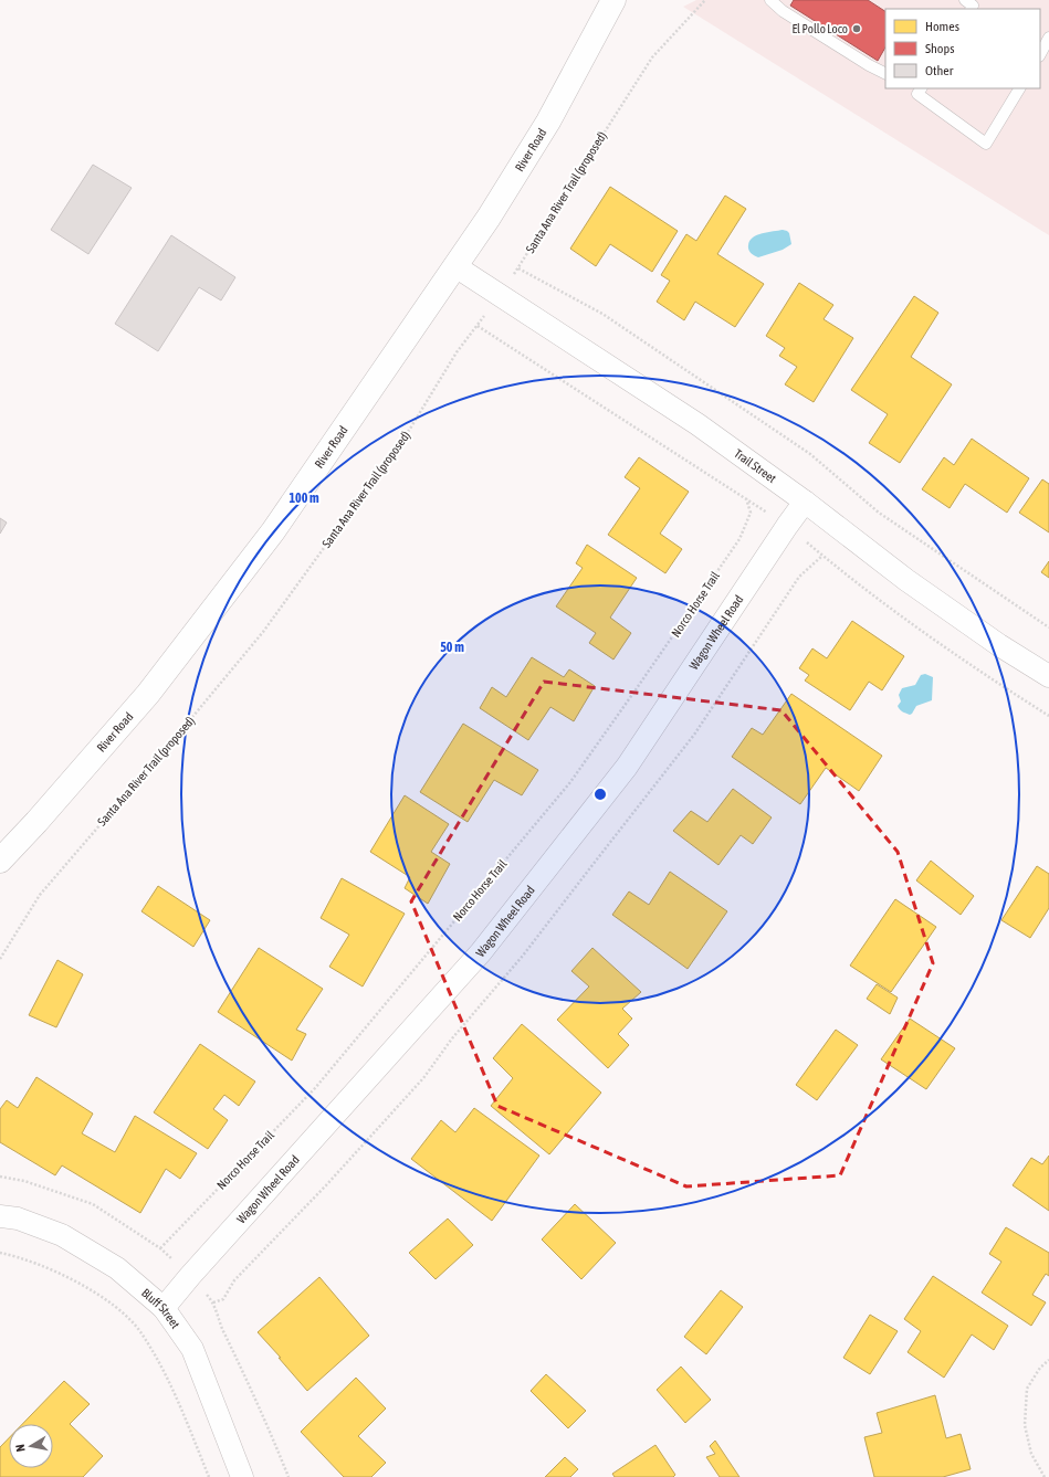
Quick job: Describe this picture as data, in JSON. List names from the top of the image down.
{
  "streets": {
    "main road": ["River Road"],
    "street": ["Trail Street", "Wagon Wheel Road", "Bluff Street"],
    "path": ["Santa Ana River Trail (proposed)", "Norco Horse Trail"]
  },
  "crossings": [
    ["River Road", "Trail Street"],
    ["Santa Ana River Trail (proposed)", "Trail Street"],
    ["Trail Street", "Wagon Wheel Road"],
    ["Wagon Wheel Road", "Bluff Street"]
  ],
  "places": ["El Pollo Loco"],
  "legend": ["Homes", "Shops", "Other"],
  "north": "left",
  "rings": ["100 m", "50 m"]
}
